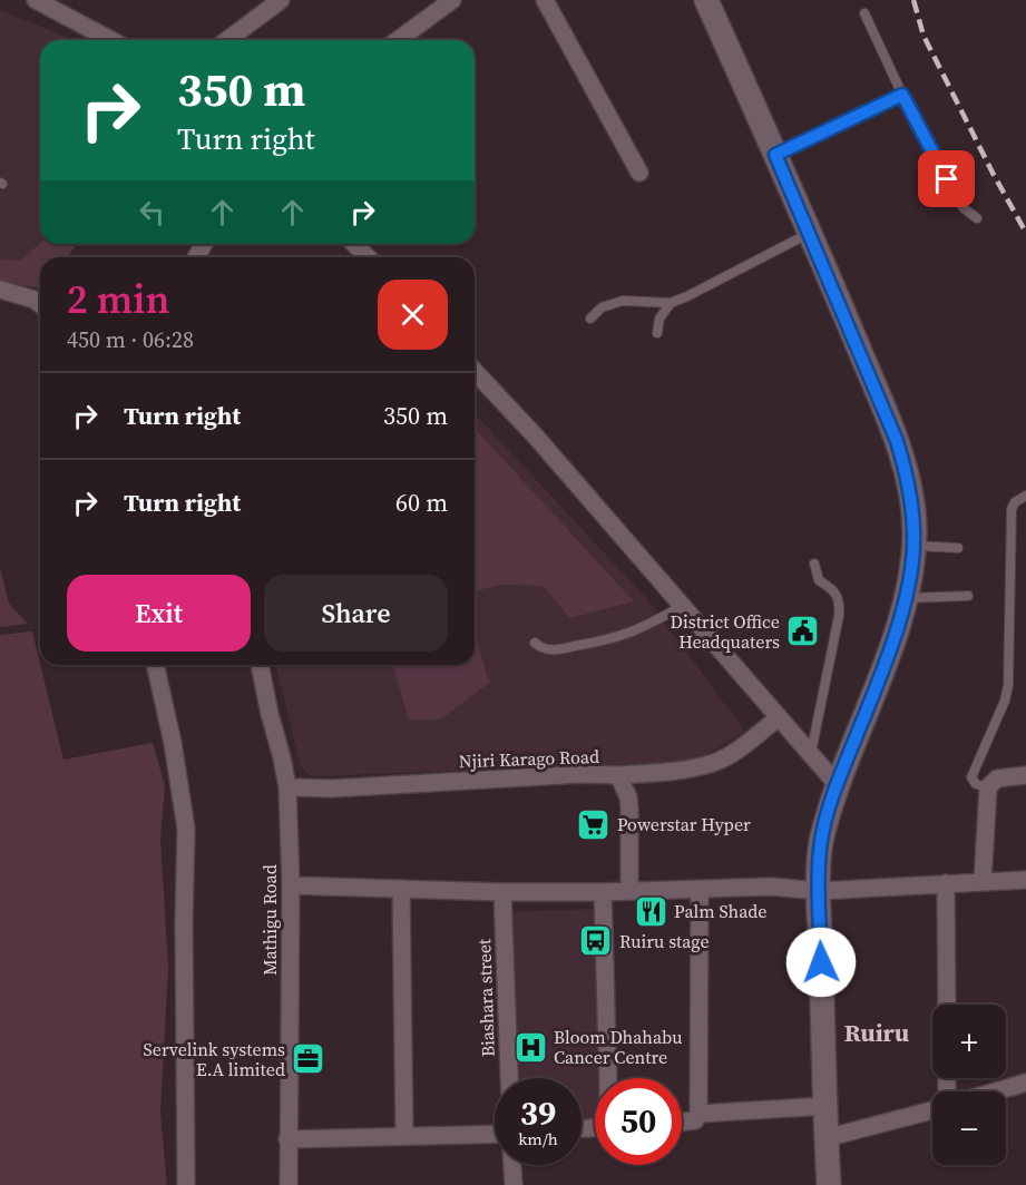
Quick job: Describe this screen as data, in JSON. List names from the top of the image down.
{
  "streets": {
    "street": ["Njiri Karago Road", "Mathigu Road", "Biashara street"]
  },
  "crossings": [
    ["Njiri Karago Road", "Mathigu Road"]
  ],
  "districts": ["Ruiru"],
  "places": {
    "public building": ["District Office Headquaters"],
    "supermarket": ["Powerstar Hyper"],
    "restaurant": ["Palm Shade"],
    "bus stop": ["Ruiru stage"],
    "hospital": ["Bloom Dhahabu Cancer Centre"],
    "office": ["Servelink systems E.A limited"]
  },
  "page": {
    "turn": ["350 m", "Turn right"],
    "heading": ["2 min", "450 m · 06:28"],
    "list": [
      {
        "name": "Turn right",
        "value": "350 m"
      },
      {
        "name": "Turn right",
        "value": "60 m"
      }
    ],
    "buttons": ["Exit", "Share"],
    "map_buttons": ["+", "−"],
    "speed": "39 km/h",
    "limit": "50"
  }
}
